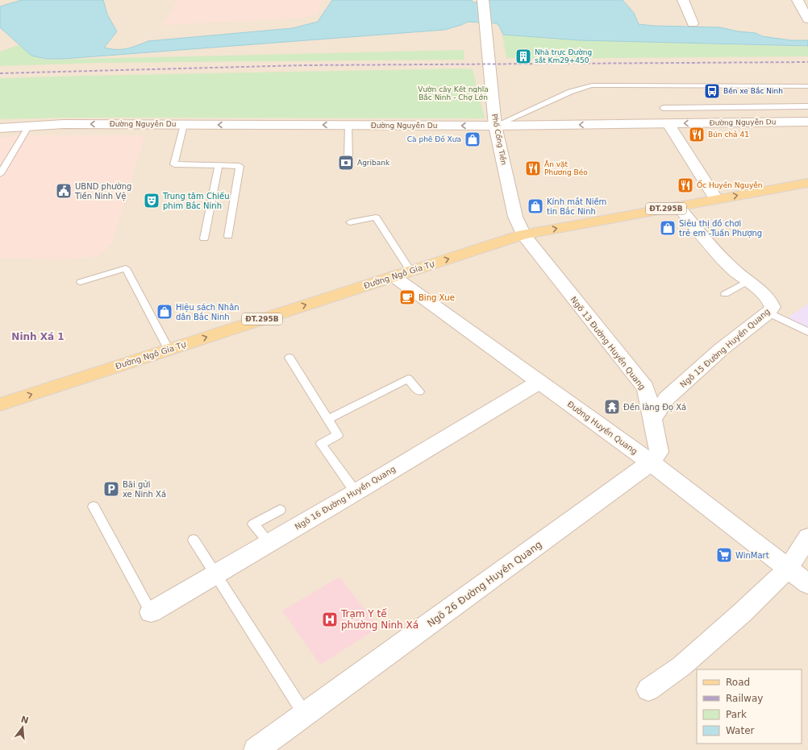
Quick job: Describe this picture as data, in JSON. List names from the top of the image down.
{
  "streets": {
    "main road": ["ĐT.295B", "Đường Ngô Gia Tự"],
    "street": [
      "Đường Nguyễn Du",
      "Phố Cổng Tiền",
      "Ngõ 13 Đường Huyền Quang",
      "Ngõ 15 Đường Huyền Quang",
      "Đường Huyền Quang",
      "Ngõ 16 Đường Huyền Quang",
      "Ngõ 26 Đường Huyền Quang"
    ]
  },
  "crossings": [
    ["Đường Nguyễn Du", "Phố Cổng Tiền"],
    ["Phố Cổng Tiền", "Đường Ngô Gia Tự"],
    ["Phố Cổng Tiền", "Ngõ 13 Đường Huyền Quang"],
    ["Đường Ngô Gia Tự", "Ngõ 13 Đường Huyền Quang"],
    ["Đường Ngô Gia Tự", "Đường Huyền Quang"],
    ["Ngõ 13 Đường Huyền Quang", "Ngõ 15 Đường Huyền Quang"],
    ["Ngõ 13 Đường Huyền Quang", "Đường Huyền Quang"],
    ["Ngõ 13 Đường Huyền Quang", "Ngõ 26 Đường Huyền Quang"],
    ["Đường Huyền Quang", "Ngõ 16 Đường Huyền Quang"],
    ["Đường Huyền Quang", "Ngõ 26 Đường Huyền Quang"]
  ],
  "one_way": ["Đường Nguyễn Du", "Đường Ngô Gia Tự"],
  "districts": ["Ninh Xá 1"],
  "parks": ["Vườn cây Kết nghĩa Bắc Ninh - Chợ Lớn"],
  "places": {
    "building": ["Nhà trực Đường sắt Km29+450"],
    "bus stop": ["Bến xe Bắc Ninh"],
    "restaurant": ["Bún chả 41", "Ăn vặt Phương Béo", "Ốc Huyền Nguyễn"],
    "shop": [
      "Cà phê Đồ Xưa",
      "Kính mắt Niềm tin Bắc Ninh",
      "Siêu thị đồ chơi trẻ em -Tuấn Phượng",
      "Hiệu sách Nhân dân Bắc Ninh"
    ],
    "bank": ["Agribank"],
    "public building": ["UBND phường Tiền Ninh Vệ"],
    "theatre": ["Trung tâm Chiếu phim Bắc Ninh"],
    "cafe": ["Bing Xue"],
    "temple": ["Đền làng Đọ Xá"],
    "parking": ["Bãi gửi xe Ninh Xá"],
    "supermarket": ["WinMart"],
    "hospital": ["Trạm Y tế phường Ninh Xá"]
  },
  "legend": [
    "Road",
    "Railway",
    "Park",
    "Water"
  ],
  "north": "top"
}
